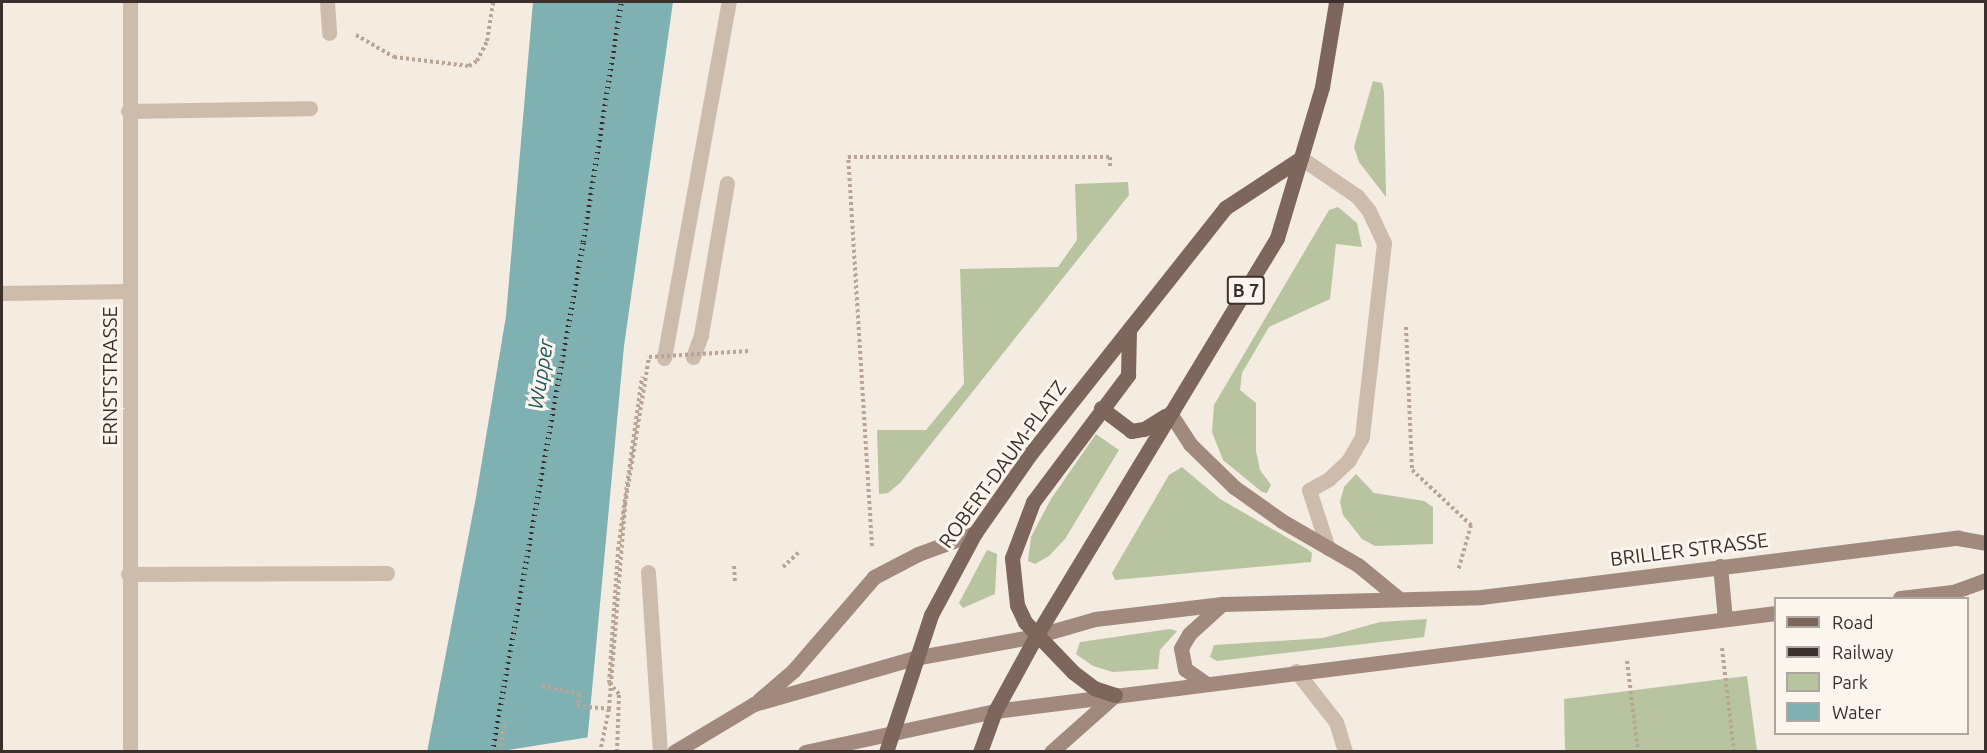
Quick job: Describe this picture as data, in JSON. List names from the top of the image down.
{
  "streets": {
    "main road": ["B 7", "ROBERT-DAUM-PLATZ", "BRILLER STRASSE"],
    "street": ["ERNSTSTRASSE"]
  },
  "crossings": [
    ["B 7", "ROBERT-DAUM-PLATZ"]
  ],
  "water": ["Wupper"],
  "legend": [
    "Road",
    "Railway",
    "Park",
    "Water"
  ]
}
